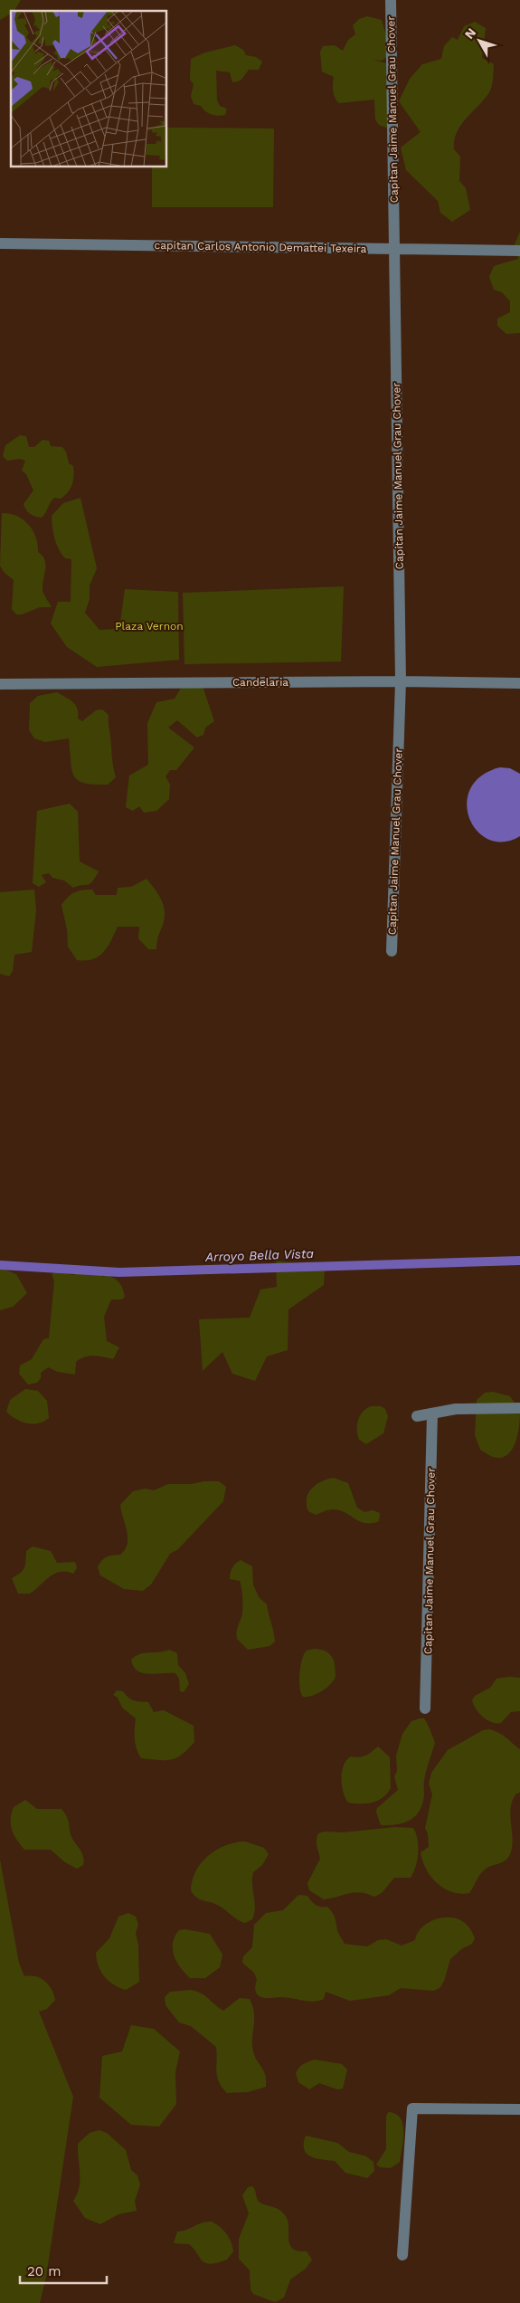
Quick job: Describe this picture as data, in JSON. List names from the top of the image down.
{
  "streets": {
    "street": ["Capitan Jaime Manuel Grau Chover", "capitan Carlos Antonio Demattei Texeira", "Candelaria"]
  },
  "crossings": [
    ["Capitan Jaime Manuel Grau Chover", "capitan Carlos Antonio Demattei Texeira"],
    ["Capitan Jaime Manuel Grau Chover", "Candelaria"]
  ],
  "water": ["Arroyo Bella Vista"],
  "parks": ["Plaza Vernon"],
  "scale_bar": "20 m",
  "north": "top left"
}
